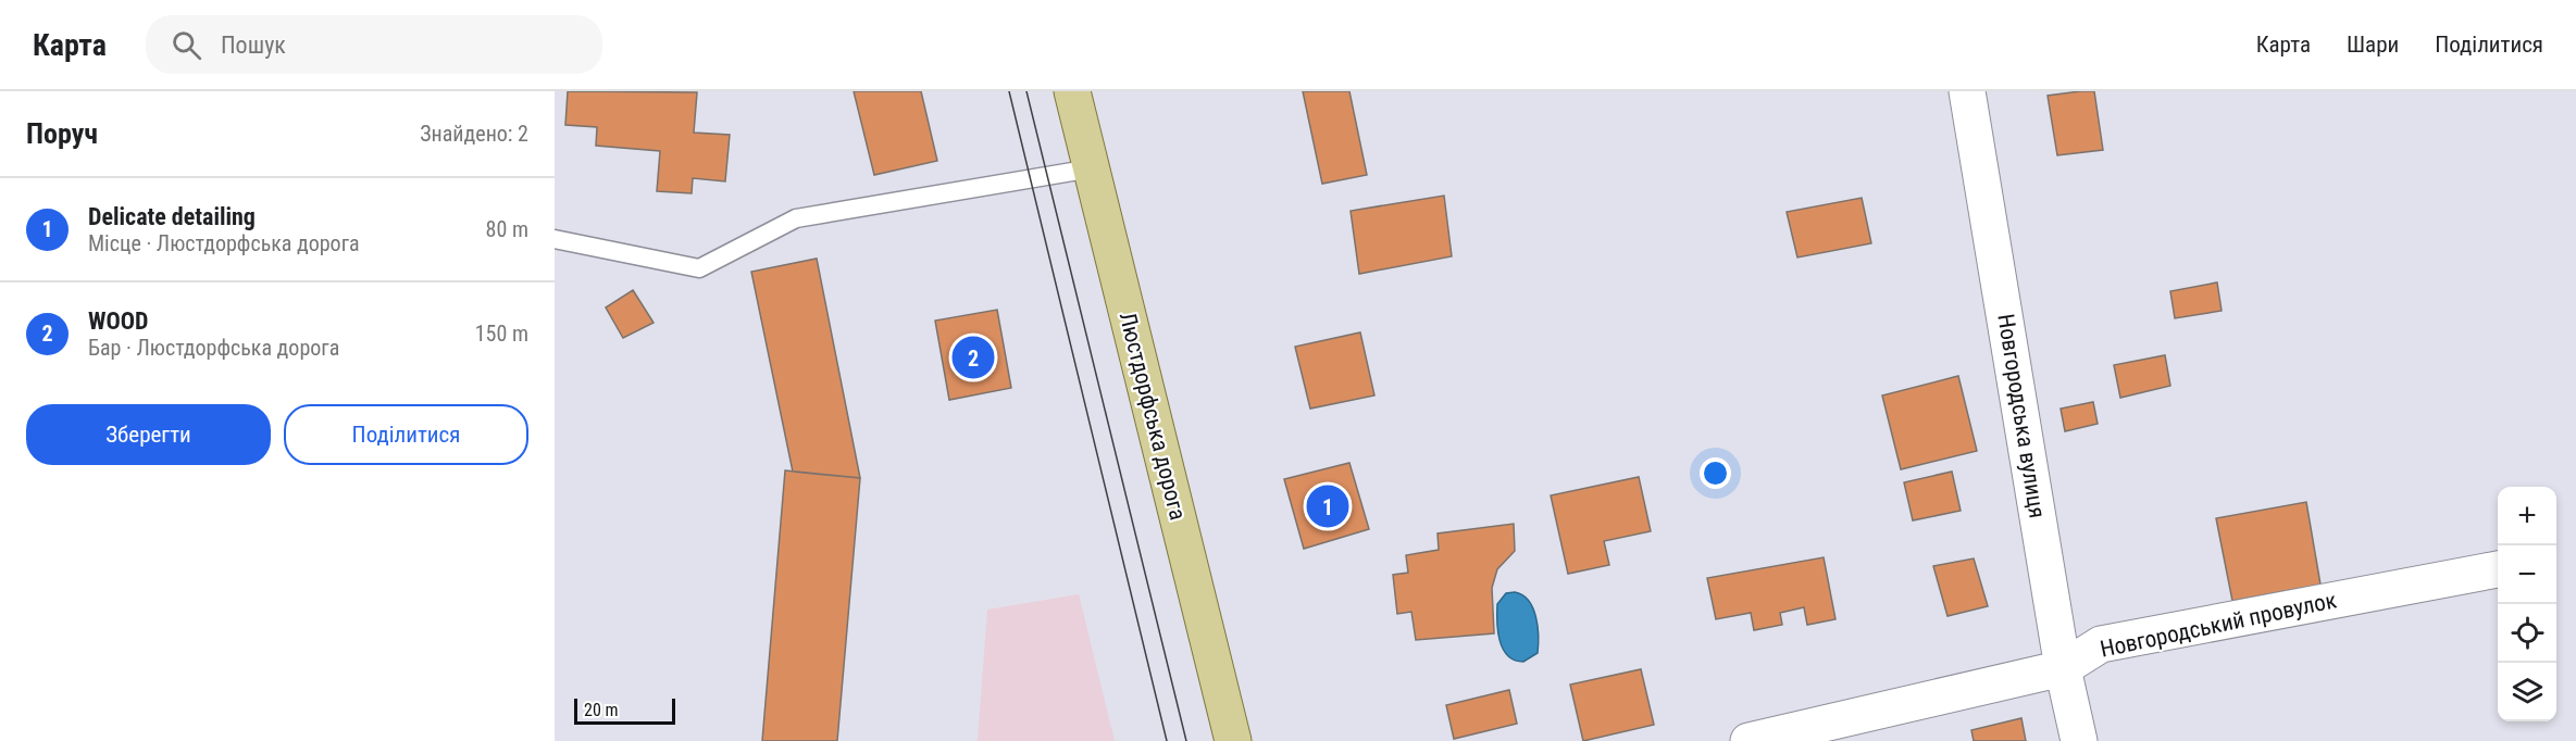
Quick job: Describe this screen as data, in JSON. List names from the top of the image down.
{
  "streets": {
    "main road": ["Люстдорфська дорога"],
    "street": ["Новгородська вулиця", "Новгородський провулок"]
  },
  "crossings": [
    ["Новгородська вулиця", "Новгородський провулок"]
  ],
  "scale_bar": "20 m",
  "page": {
    "header": "Карта",
    "search": "Пошук",
    "nav": ["Карта", "Шари", "Поділитися"],
    "heading": ["Поруч", "Знайдено: 2"],
    "list": [
      {
        "mark": "1",
        "name": "Delicate detailing",
        "note": "Місце · Люстдорфська дорога",
        "value": "80 m"
      },
      {
        "mark": "2",
        "name": "WOOD",
        "note": "Бар · Люстдорфська дорога",
        "value": "150 m"
      }
    ],
    "pins": ["2", "1"],
    "buttons": ["Зберегти", "Поділитися"],
    "map_buttons": ["+", "−"],
    "scale": "20 m"
  }
}
